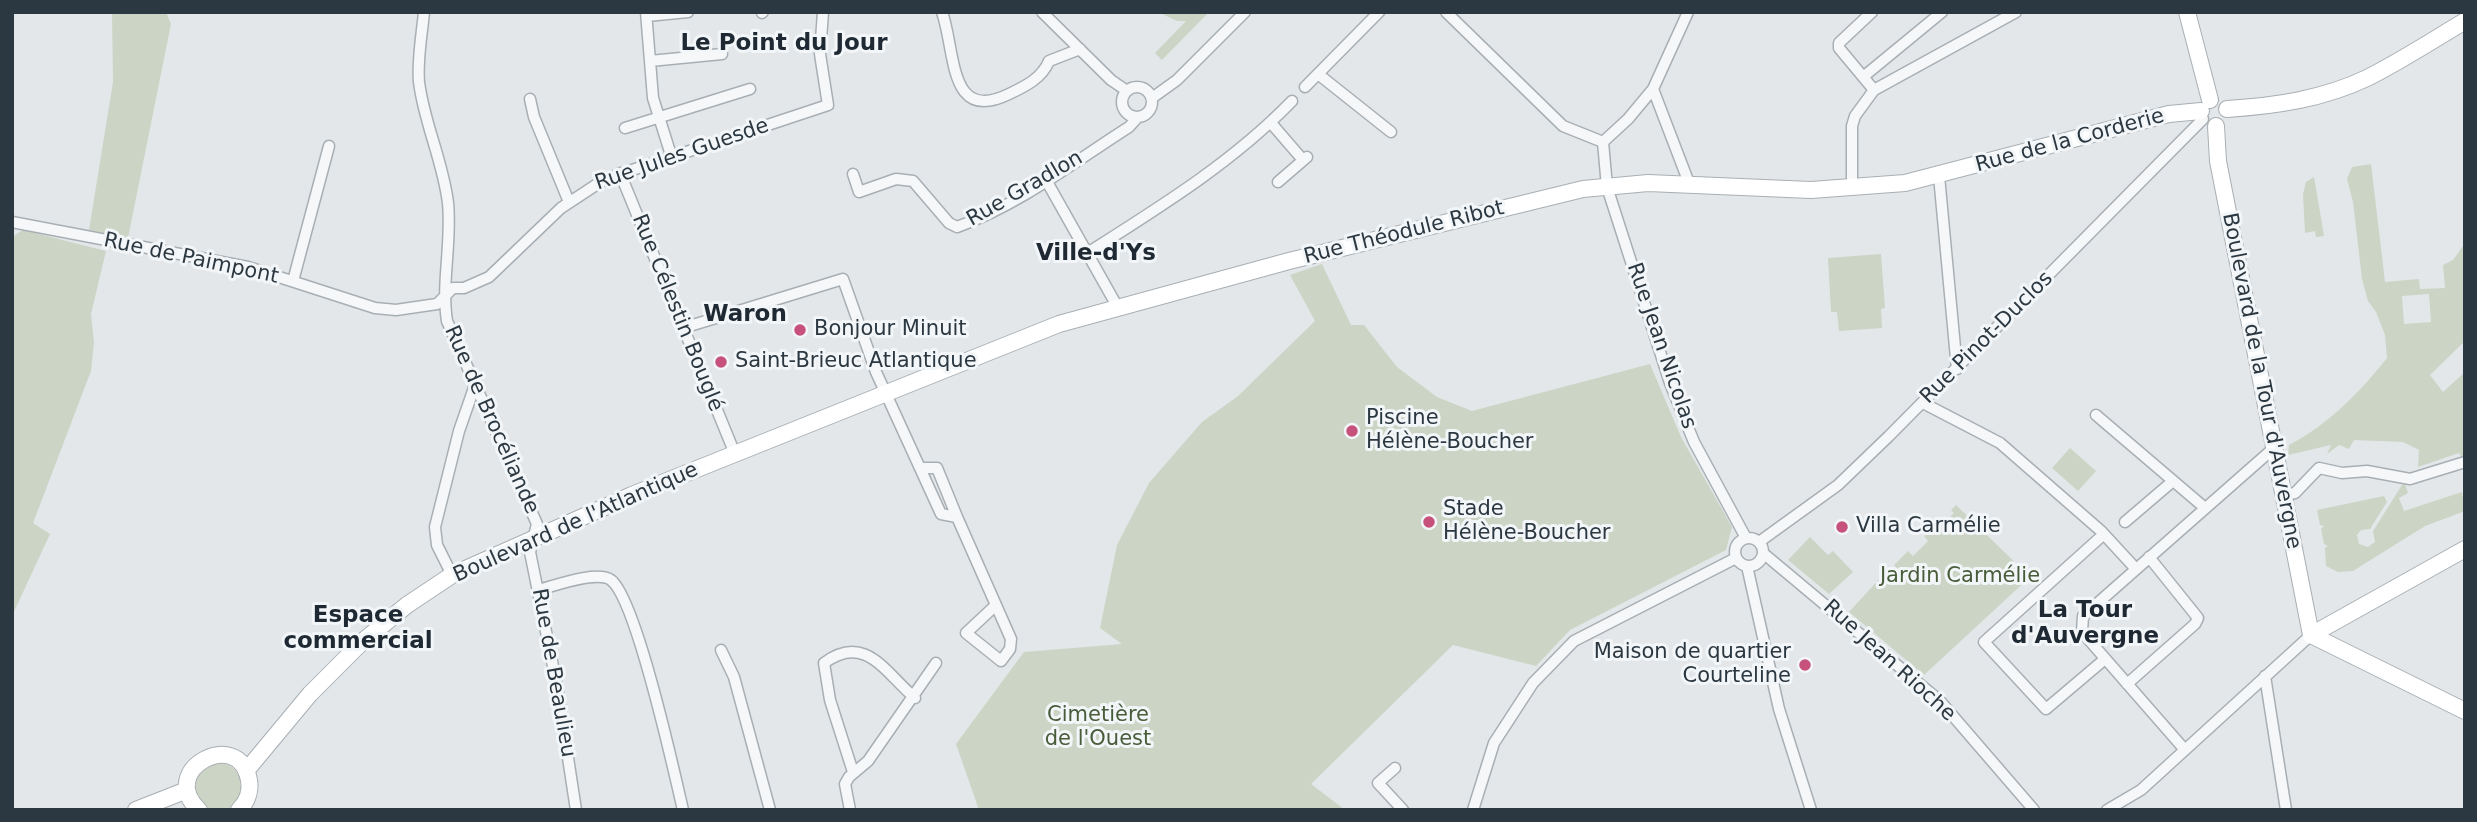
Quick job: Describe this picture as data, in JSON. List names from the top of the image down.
{
  "streets": {
    "main road": [
      "Rue de la Corderie",
      "Rue Théodule Ribot",
      "Boulevard de la Tour d'Auvergne",
      "Boulevard de l'Atlantique"
    ],
    "street": [
      "Rue Jules Guesde",
      "Rue Gradlon",
      "Rue de Paimpont",
      "Rue Célestin Bouglé",
      "Rue Pinot-Duclos",
      "Rue Jean Nicolas",
      "Rue de Brocéliande",
      "Rue Jean Rioche",
      "Rue de Beaulieu"
    ]
  },
  "crossings": [
    ["Rue de la Corderie", "Rue Théodule Ribot"],
    ["Rue de la Corderie", "Rue Pinot-Duclos"],
    ["Rue de la Corderie", "Boulevard de la Tour d'Auvergne"],
    ["Rue Jules Guesde", "Rue de Paimpont"],
    ["Rue Jules Guesde", "Rue Célestin Bouglé"],
    ["Rue Jules Guesde", "Rue de Brocéliande"],
    ["Rue Théodule Ribot", "Rue Jean Nicolas"],
    ["Rue Théodule Ribot", "Boulevard de l'Atlantique"],
    ["Rue de Paimpont", "Rue de Brocéliande"],
    ["Rue Célestin Bouglé", "Boulevard de l'Atlantique"],
    ["Rue Pinot-Duclos", "Rue Jean Nicolas"],
    ["Rue Pinot-Duclos", "Boulevard de la Tour d'Auvergne"],
    ["Rue Pinot-Duclos", "Rue Jean Rioche"],
    ["Rue Jean Nicolas", "Rue Jean Rioche"],
    ["Rue de Brocéliande", "Boulevard de l'Atlantique"],
    ["Rue de Brocéliande", "Rue de Beaulieu"],
    ["Boulevard de l'Atlantique", "Rue de Beaulieu"]
  ],
  "districts": [
    "Le Point du Jour",
    "Ville-d'Ys",
    "Waron",
    "La Tour d'Auvergne",
    "Espace commercial"
  ],
  "parks": ["Jardin Carmélie", "Cimetière de l'Ouest"],
  "places": [
    "Bonjour Minuit",
    "Saint-Brieuc Atlantique",
    "Piscine Hélène-Boucher",
    "Stade Hélène-Boucher",
    "Villa Carmélie",
    "Maison de quartier Courteline"
  ]
}
